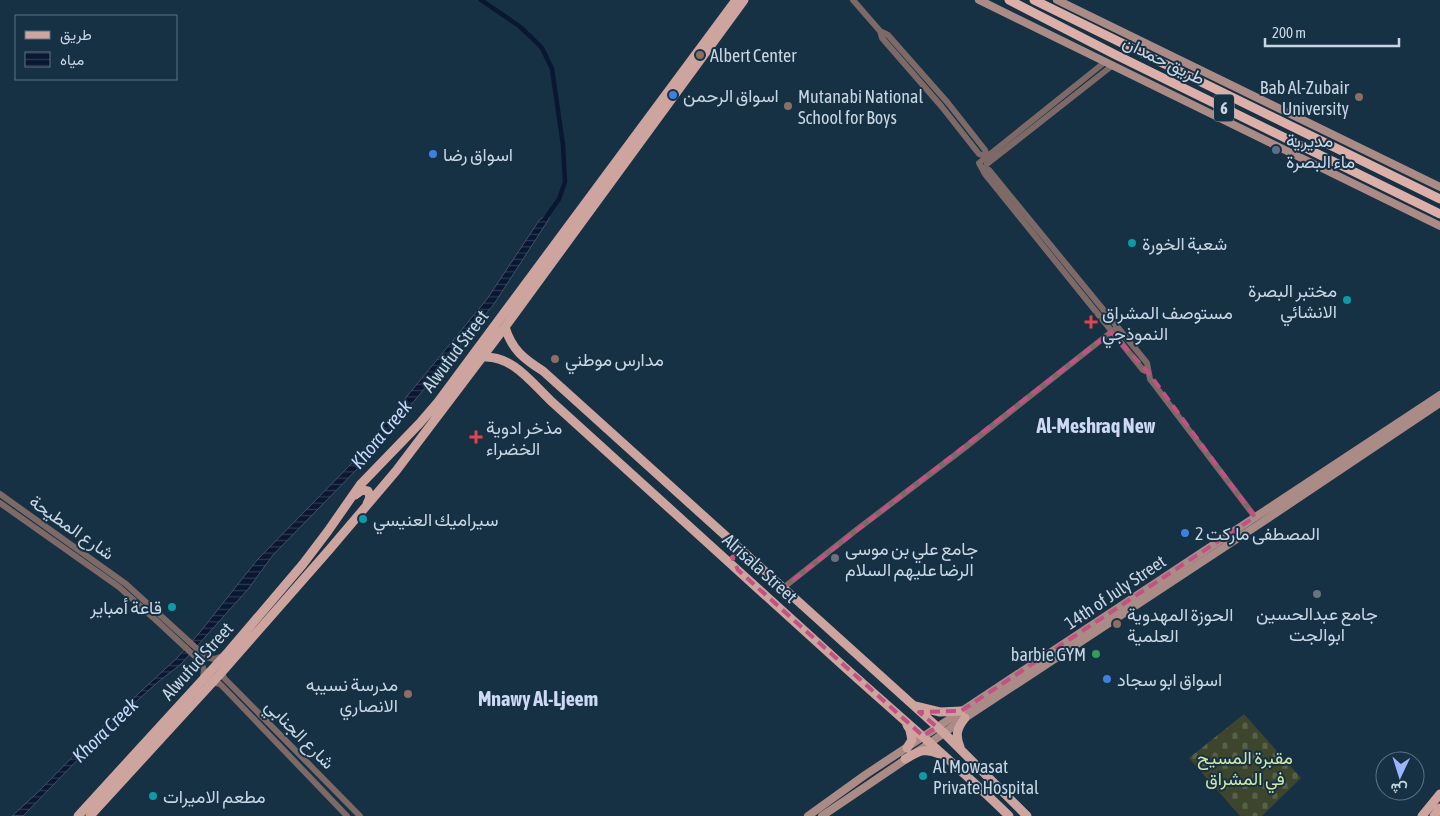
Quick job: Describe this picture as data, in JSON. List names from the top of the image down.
{
  "streets": {
    "highway": ["طريق حمدان", "6"],
    "main road": ["Alwufud Street", "Alrisala Street", "14th of July Street"],
    "street": ["شارع المطيحة", "شارع الجنابي"]
  },
  "crossings": [
    ["Alwufud Street", "Alrisala Street"],
    ["Alwufud Street", "شارع الجنابي"],
    ["Alrisala Street", "14th of July Street"]
  ],
  "districts": ["Al-Meshraq New", "Mnawy Al-Ljeem"],
  "water": ["Khora Creek"],
  "parks": ["مقبرة المسيح في المشراق"],
  "places": {
    "other": [
      "Albert Center",
      "اسواق الرحمن",
      "Bab Al-Zubair University",
      "Mutanabi National School for Boys",
      "مديرية ماء البصرة",
      "اسواق رضا",
      "شعبة الخورة",
      "مختبر البصرة الانشائي",
      "مدارس موطني",
      "سيراميك العنيسي",
      "المصطفى ماركت 2",
      "جامع علي بن موسى الرضا عليهم السلام",
      "جامع عبدالحسين ابوالجت",
      "قاعة أمباير",
      "الحوزة المهدوية العلمية",
      "barbie GYM",
      "اسواق ابو سجاد",
      "مدرسة نسيبه الانصاري",
      "Al Mowasat Private Hospital",
      "مطعم الاميرات"
    ],
    "health": ["مستوصف المشراق النموذجي", "مذخر ادوية الخضراء"]
  },
  "legend": ["طريق", "مياه"],
  "scale_bar": "200 m",
  "north": "bottom"
}
